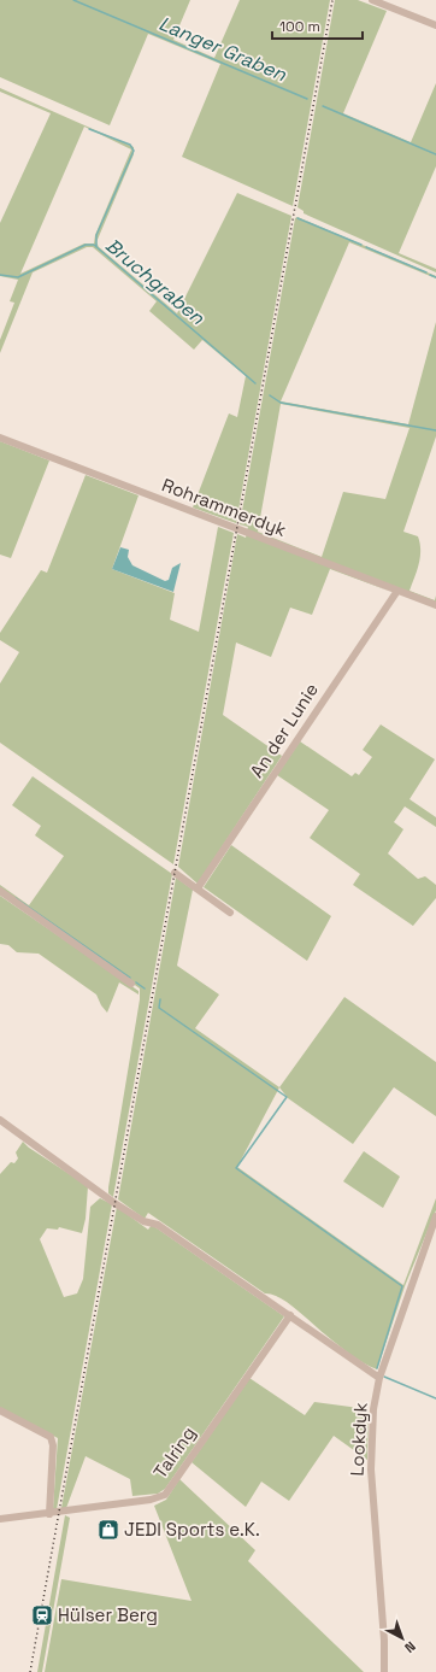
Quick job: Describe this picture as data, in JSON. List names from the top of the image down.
{
  "streets": {
    "street": [
      "Rohrammerdyk",
      "An der Lunie",
      "Lookdyk",
      "Talring"
    ]
  },
  "crossings": [
    ["Rohrammerdyk", "An der Lunie"]
  ],
  "water": ["Langer Graben", "Bruchgraben"],
  "places": {
    "shop": ["JEDI Sports e.K."],
    "station": ["Hülser Berg"]
  },
  "scale_bar": "100 m",
  "north": "bottom right"
}
